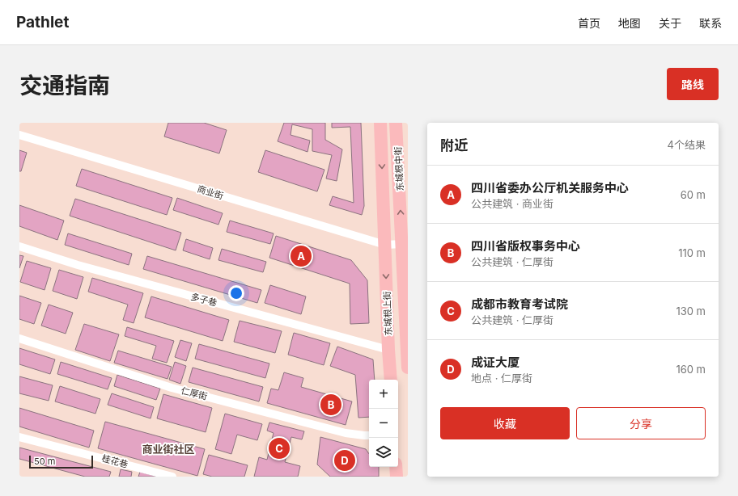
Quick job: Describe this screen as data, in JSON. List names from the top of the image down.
{
  "streets": {
    "main road": ["东城根中街", "东城根上街"],
    "street": [
      "商业街",
      "多子巷",
      "仁厚街",
      "桂花巷"
    ]
  },
  "crossings": [
    ["东城根中街", "商业街"],
    ["东城根中街", "东城根上街"],
    ["商业街", "东城根上街"],
    ["多子巷", "东城根上街"]
  ],
  "districts": ["商业街社区"],
  "scale_bar": "50 m",
  "page": {
    "header": "Pathlet",
    "nav": [
      "首页",
      "地图",
      "关于",
      "联系"
    ],
    "title": "交通指南",
    "buttons": [
      "路线",
      ["收藏", "分享"]
    ],
    "heading": ["附近", "4个结果"],
    "list": [
      {
        "mark": "A",
        "name": "四川省委办公厅机关服务中心",
        "note": "公共建筑 · 商业街",
        "value": "60 m"
      },
      {
        "mark": "B",
        "name": "四川省版权事务中心",
        "note": "公共建筑 · 仁厚街",
        "value": "110 m"
      },
      {
        "mark": "C",
        "name": "成都市教育考试院",
        "note": "公共建筑 · 仁厚街",
        "value": "130 m"
      },
      {
        "mark": "D",
        "name": "成证大厦",
        "note": "地点 · 仁厚街",
        "value": "160 m"
      }
    ],
    "pins": [
      "A",
      "B",
      "C",
      "D"
    ],
    "map_buttons": ["+", "−"],
    "scale": "50 m"
  }
}
